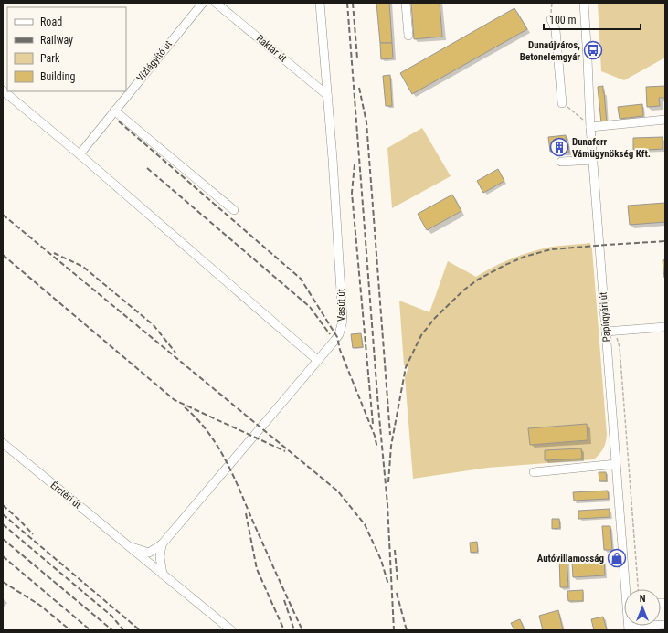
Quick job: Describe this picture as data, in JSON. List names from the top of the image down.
{
  "streets": {
    "street": [
      "Raktár út",
      "Vízlágyító út",
      "Vasút út",
      "Papírgyári út",
      "Érctéri út"
    ]
  },
  "crossings": [
    ["Raktár út", "Vasút út"],
    ["Vasút út", "Érctéri út"]
  ],
  "places": {
    "bus stop": ["Dunaújváros, Betonelemgyár"],
    "building": ["Dunaferr Vámügynökség Kft."],
    "shop": ["Autóvillamosság"]
  },
  "legend": [
    "Road",
    "Railway",
    "Park",
    "Building"
  ],
  "scale_bar": "100 m",
  "north": "top"
}
